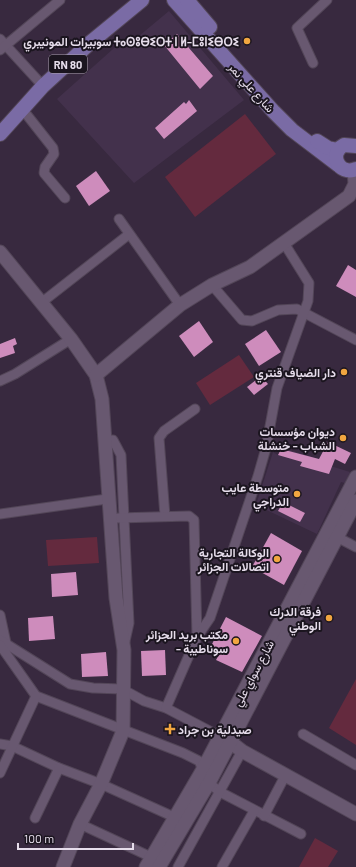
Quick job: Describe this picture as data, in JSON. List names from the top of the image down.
{
  "streets": {
    "main road": ["RN 80", "شارع علي نمر", "شارع سواي علي"]
  },
  "places": {
    "other": [
      "سوبيرات المونيبري ⵜⴰⵙⵓⴱⵉⵔⵜ ⵏ ⵍ-ⵎⵓⵏⵉⴱⵔⵉ",
      "دار الضياف قنتري",
      "ديوان مؤسسات الشباب - خنشلة",
      "متوسطة عايب الدراجي",
      "الوكالة التجارية اتصالات الجزائر",
      "فرقة الدرك الوطني",
      "مكتب بريد الجزائر - سوناطيبة"
    ],
    "health": ["صيدلية بن جراد"]
  },
  "scale_bar": "100 m"
}
